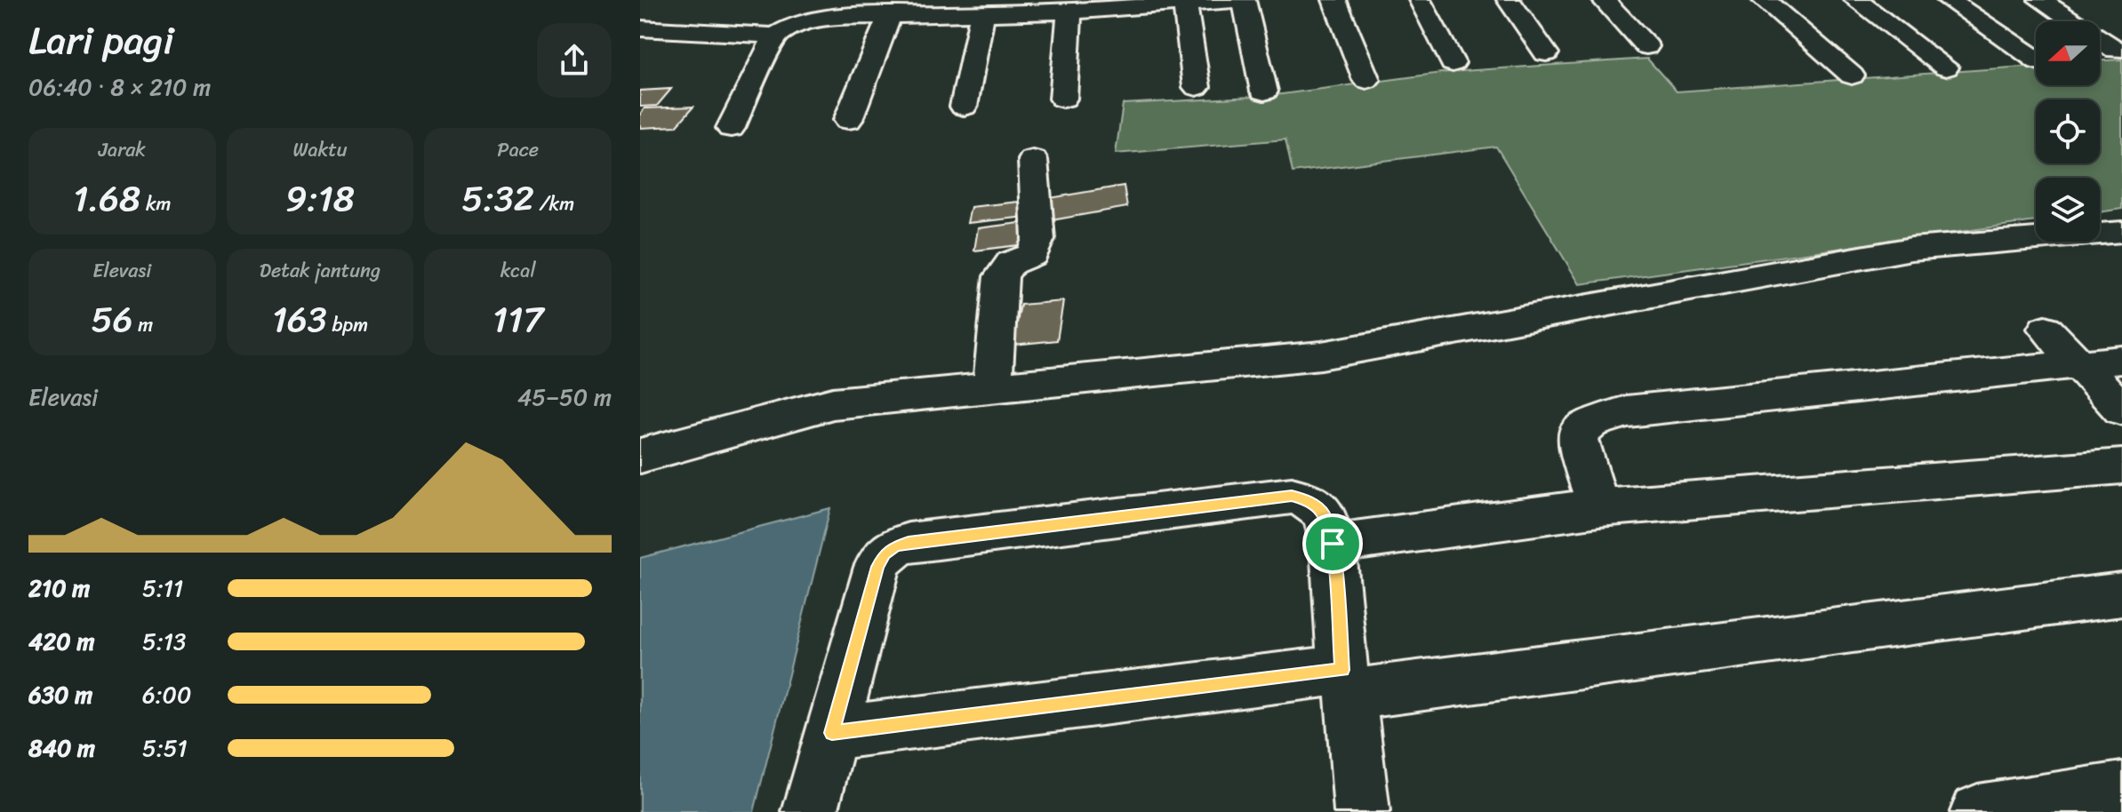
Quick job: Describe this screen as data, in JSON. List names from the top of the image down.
{
  "north": "left",
  "page": {
    "heading": ["Lari pagi", "06:40 · 8 × 210 m"],
    "stats": [
      ["Jarak", "1.68 km"],
      ["Waktu", "9:18"],
      ["Pace", "5:32 /km"],
      ["Elevasi", "56 m"],
      ["Detak jantung", "163 bpm"],
      ["kcal", "117"]
    ],
    "chart": ["Elevasi", "45–50 m"],
    "list": [
      {
        "name": "210 m",
        "note": "5:11"
      },
      {
        "name": "420 m",
        "note": "5:13"
      },
      {
        "name": "630 m",
        "note": "6:00"
      },
      {
        "name": "840 m",
        "note": "5:51"
      }
    ]
  }
}
